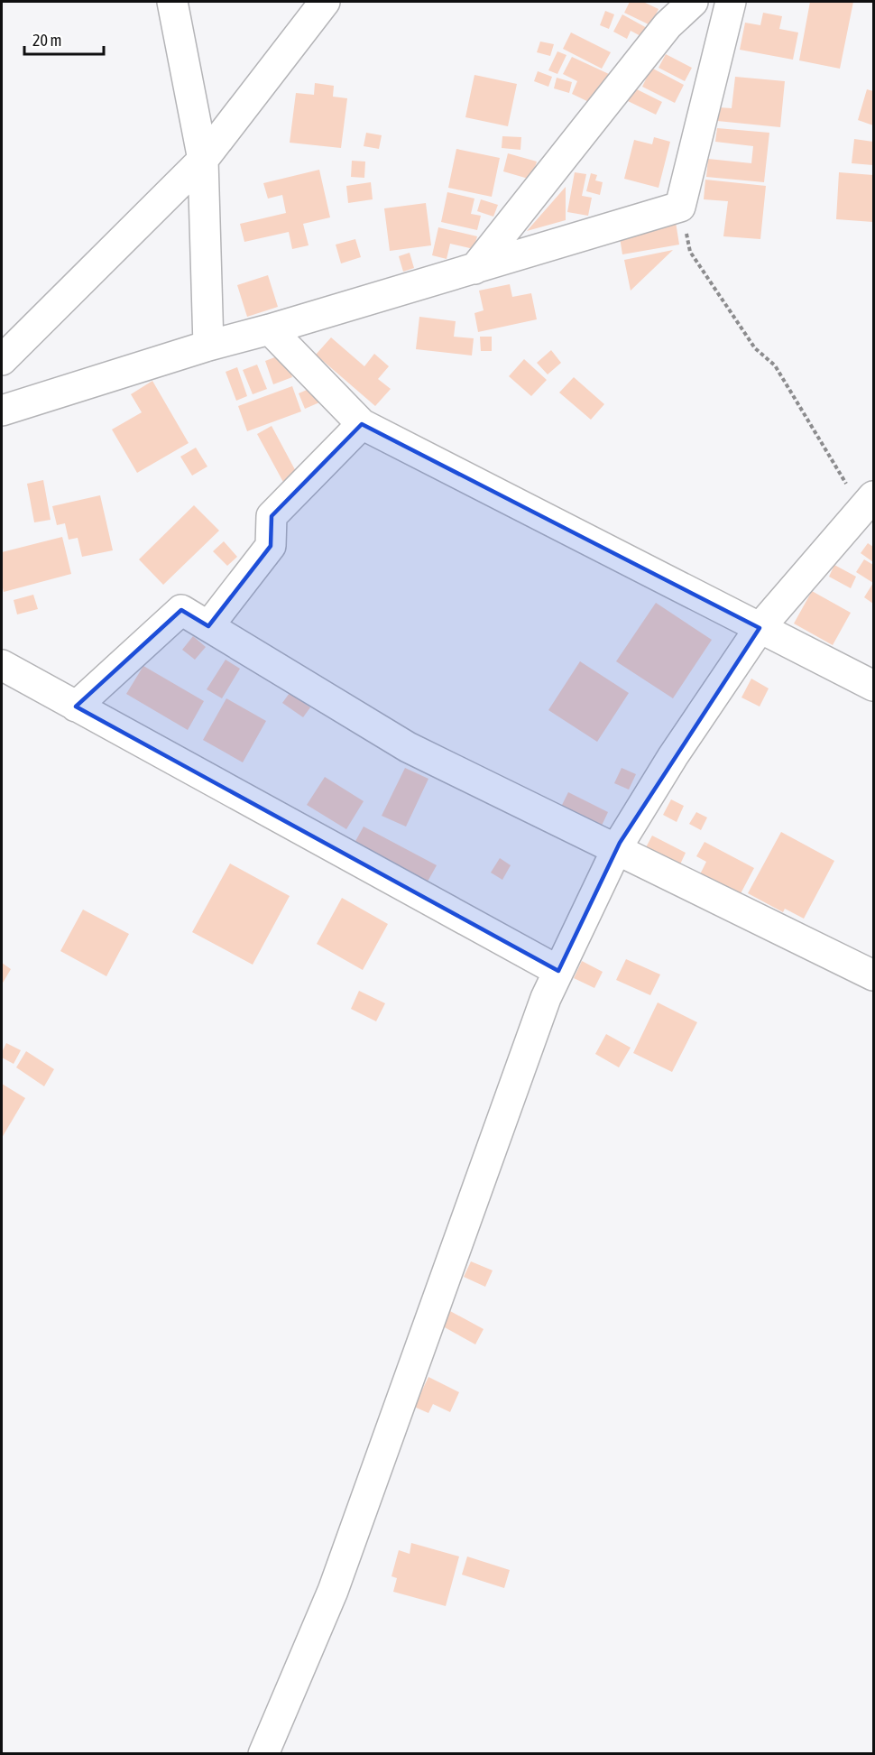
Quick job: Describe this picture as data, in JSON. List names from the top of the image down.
{
  "scale_bar": "20 m"
}
